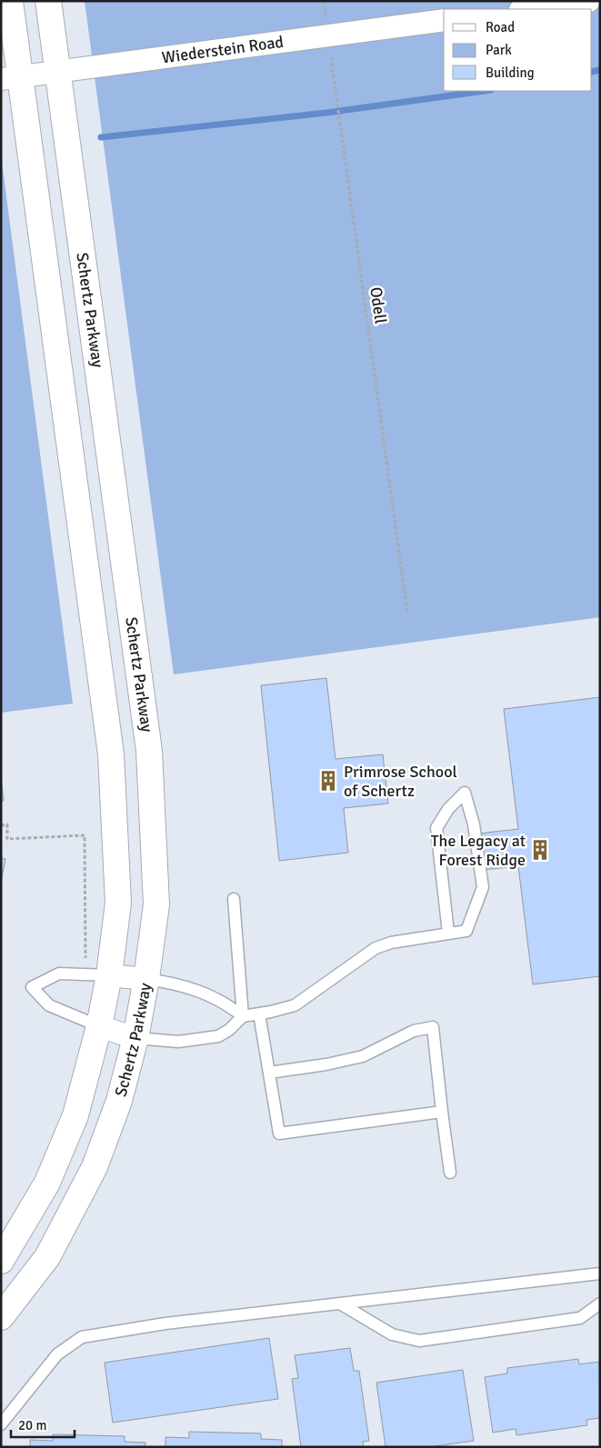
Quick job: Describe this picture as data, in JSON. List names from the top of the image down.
{
  "streets": {
    "main road": ["Schertz Parkway"],
    "street": ["Wiederstein Road"],
    "path": ["Odell"]
  },
  "crossings": [
    ["Wiederstein Road", "Odell"],
    ["Wiederstein Road", "Schertz Parkway"]
  ],
  "places": {
    "building": ["Primrose School of Schertz", "The Legacy at Forest Ridge"]
  },
  "legend": ["Road", "Park", "Building"],
  "scale_bar": "20 m"
}
